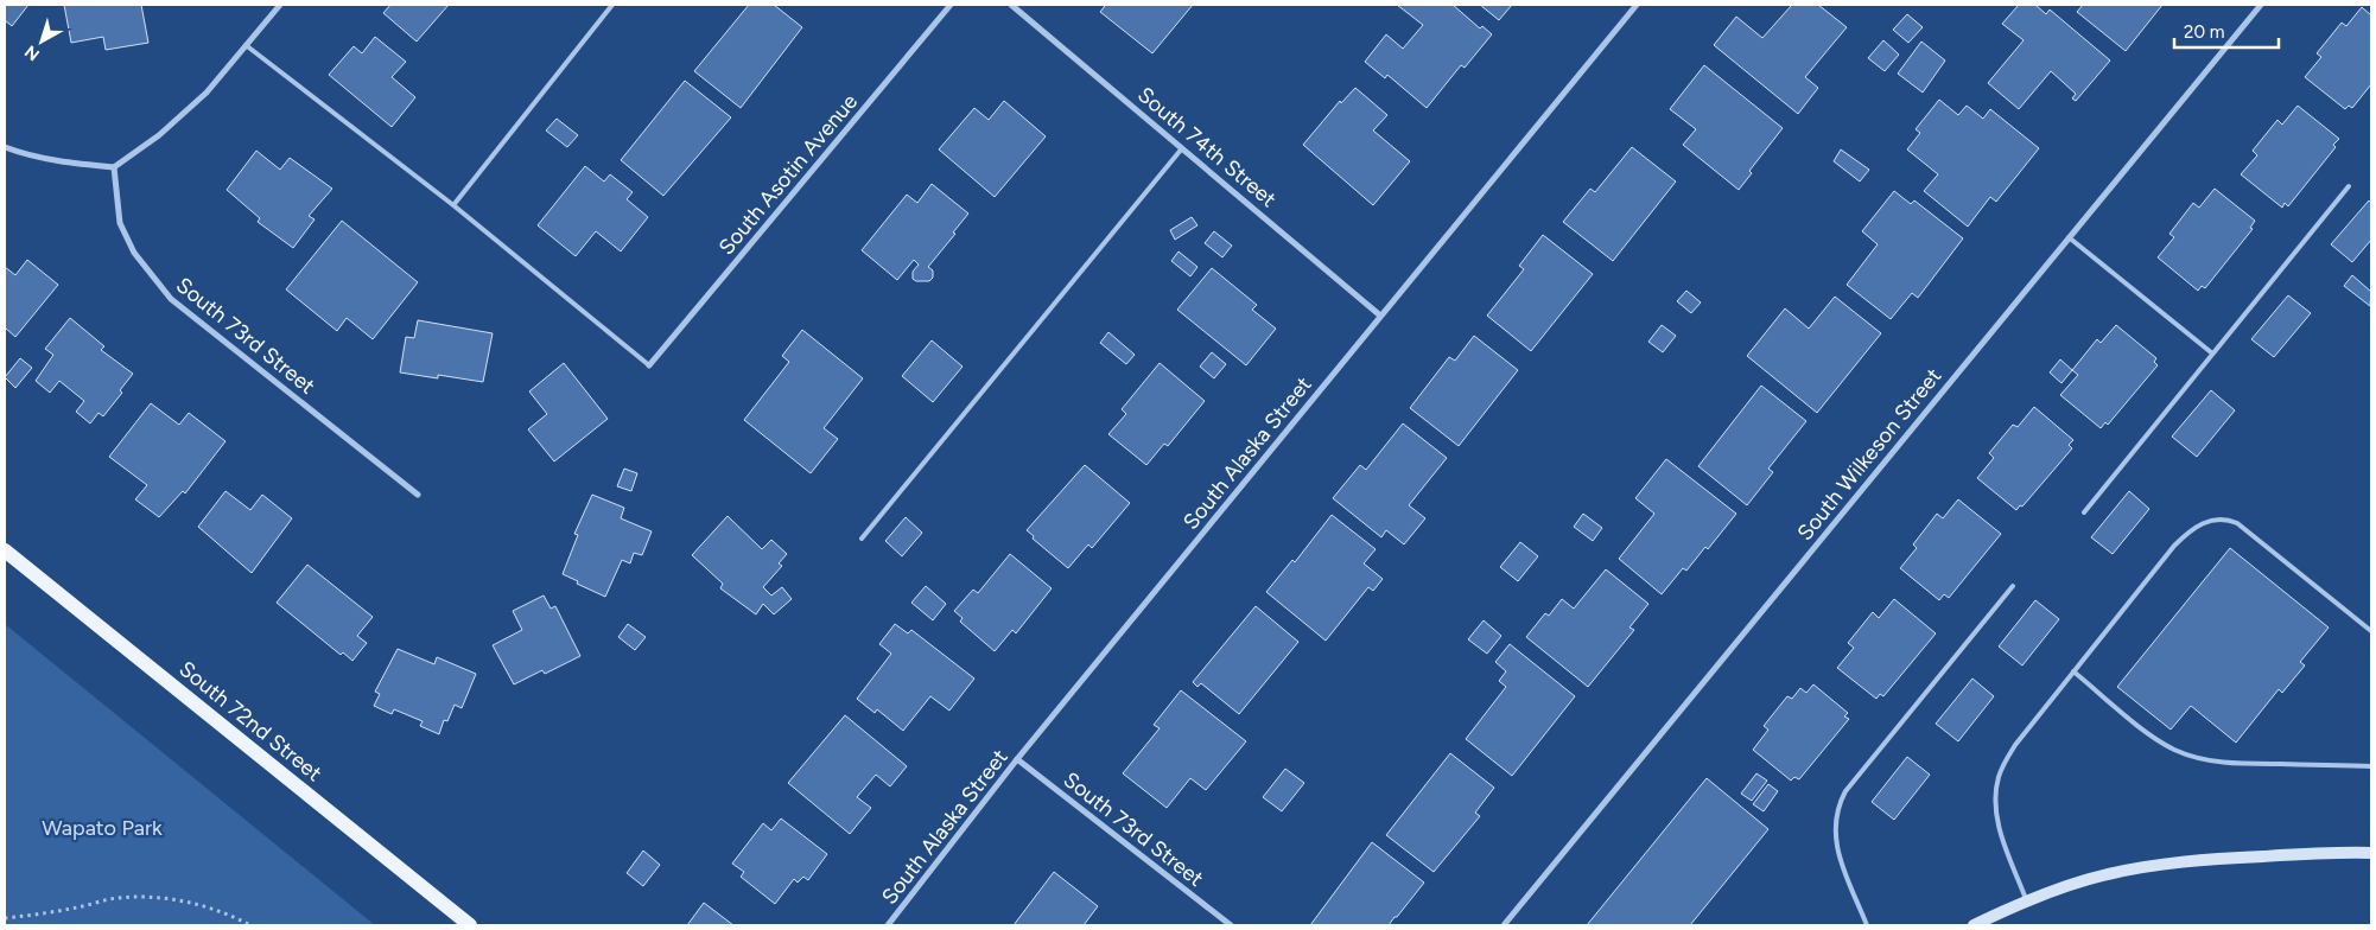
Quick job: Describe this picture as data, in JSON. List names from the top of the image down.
{
  "streets": {
    "main road": ["South 72nd Street"],
    "street": [
      "South 74th Street",
      "South Asotin Avenue",
      "South 73rd Street",
      "South Alaska Street",
      "South Wilkeson Street"
    ]
  },
  "crossings": [
    ["South 74th Street", "South Alaska Street"],
    ["South 73rd Street", "South Alaska Street"]
  ],
  "parks": ["Wapato Park"],
  "scale_bar": "20 m",
  "north": "bottom left"
}
